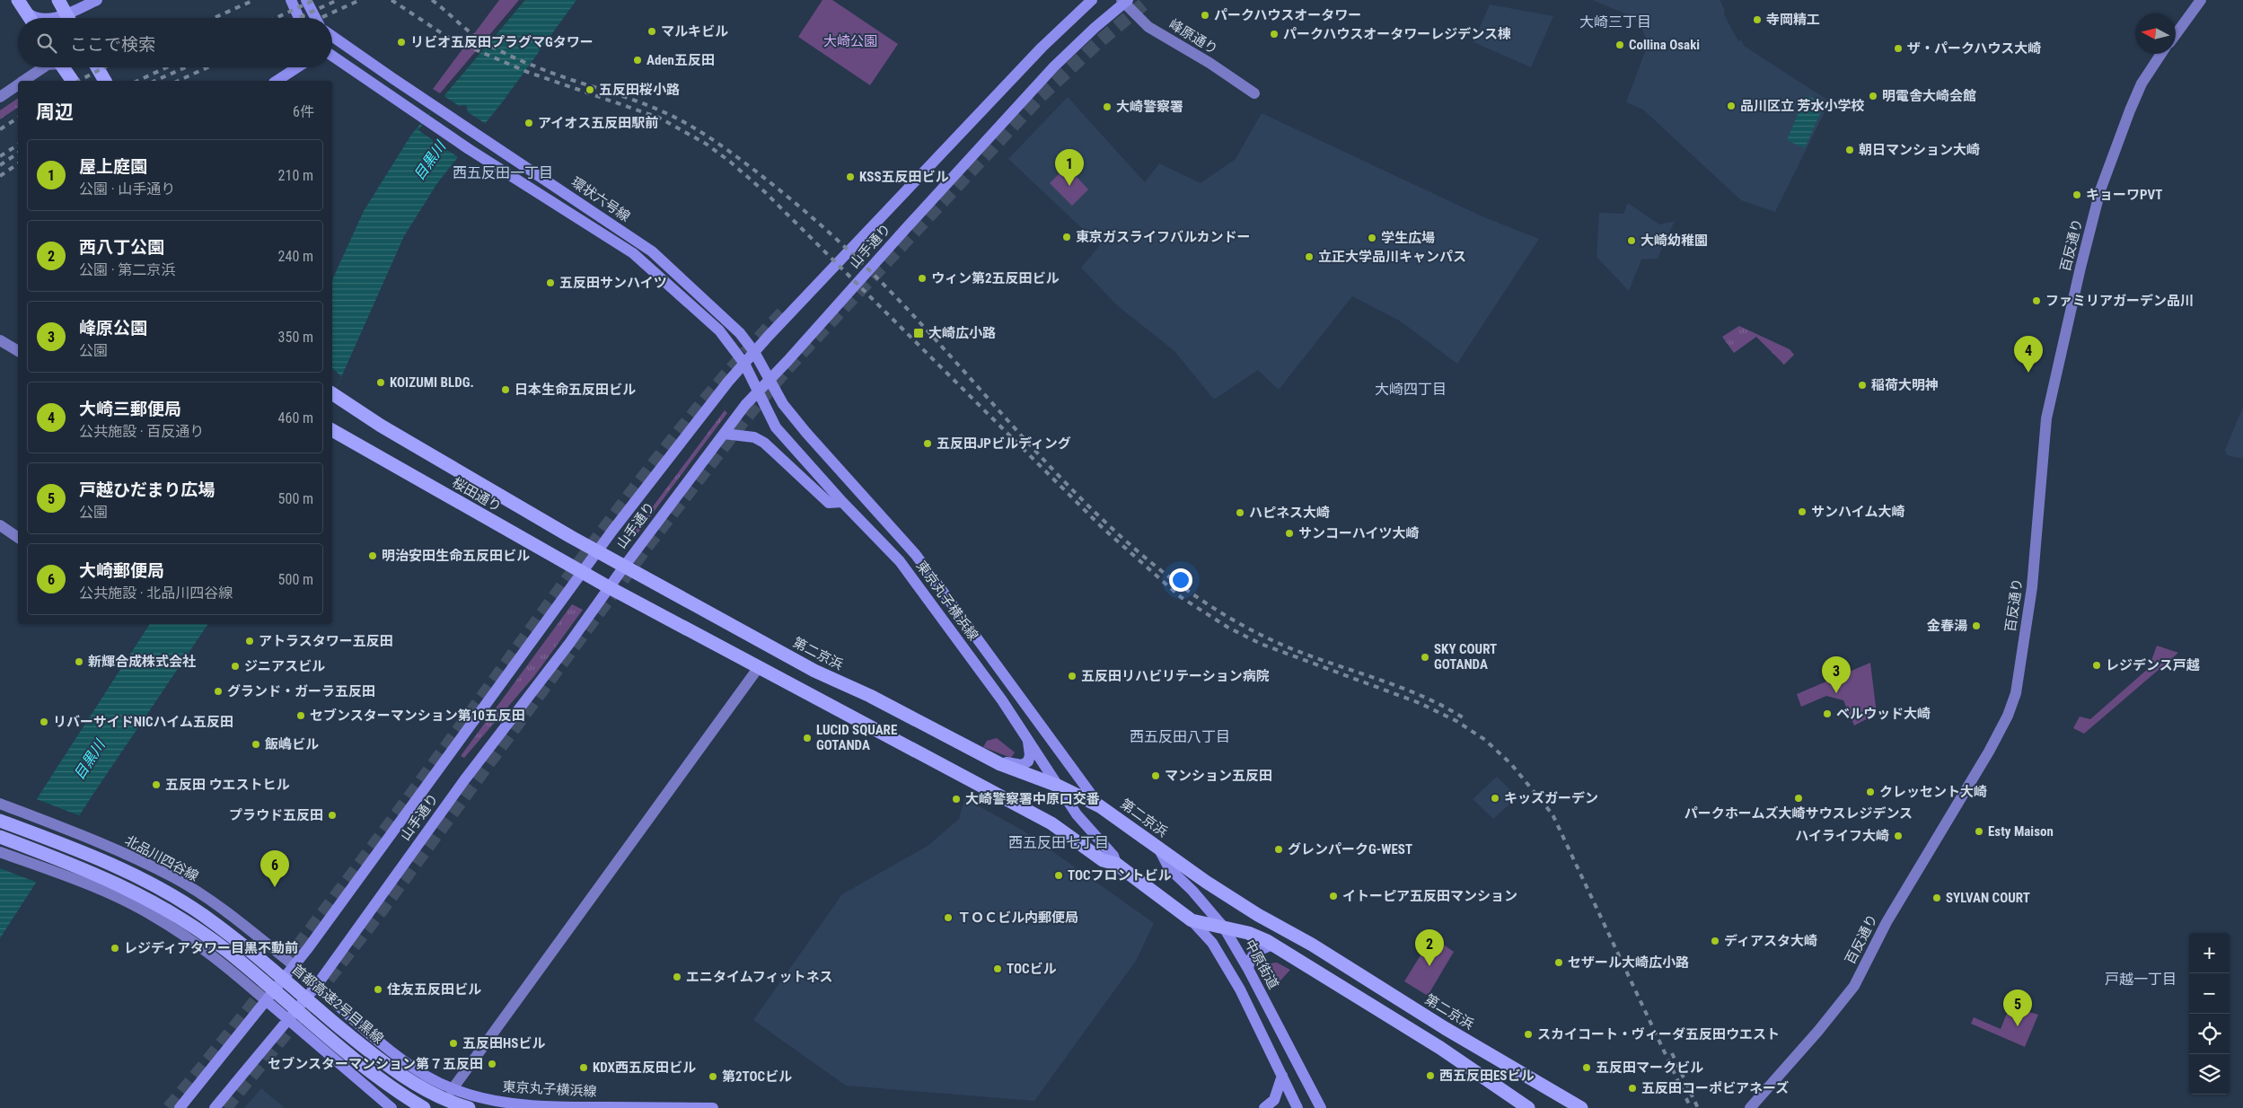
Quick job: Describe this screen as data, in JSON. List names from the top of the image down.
{
  "streets": {
    "highway": ["桜田通り", "第二京浜", "首都高速2号目黒線"],
    "main road": [
      "環状六号線",
      "山手通り",
      "東京丸子横浜線",
      "中原街道"
    ],
    "street": ["峰原通り", "百反通り", "北品川四谷線"]
  },
  "crossings": [
    ["峰原通り", "山手通り"],
    ["環状六号線", "山手通り"],
    ["環状六号線", "東京丸子横浜線"],
    ["山手通り", "桜田通り"],
    ["山手通り", "東京丸子横浜線"],
    ["山手通り", "第二京浜"],
    ["山手通り", "北品川四谷線"],
    ["桜田通り", "第二京浜"],
    ["東京丸子横浜線", "第二京浜"],
    ["東京丸子横浜線", "北品川四谷線"],
    ["第二京浜", "中原街道"]
  ],
  "districts": [
    "大崎三丁目",
    "西五反田一丁目",
    "大崎四丁目",
    "西五反田八丁目",
    "西五反田七丁目",
    "戸越一丁目"
  ],
  "water": ["目黒川"],
  "parks": ["大崎公園"],
  "places": {
    "other": [
      "パークハウスオータワー",
      "寺岡精工",
      "マルキビル",
      "パークハウスオータワーレジデンス棟",
      "リビオ五反田プラグマGタワー",
      "Collina Osaki",
      "ザ・パークハウス大崎",
      "Aden五反田",
      "五反田桜小路",
      "明電舎大崎会館",
      "品川区立 芳水小学校",
      "大崎警察署",
      "アイオス五反田駅前",
      "朝日マンション大崎",
      "KSS五反田ビル",
      "キョーワPVT",
      "東京ガスライフバルカンドー",
      "学生広場",
      "大崎幼稚園",
      "立正大学品川キャンパス",
      "ウィン第2五反田ビル",
      "五反田サンハイツ",
      "ファミリアガーデン品川",
      "KOIZUMI BLDG.",
      "稲荷大明神",
      "日本生命五反田ビル",
      "五反田JPビルディング",
      "サンハイム大崎",
      "ハピネス大崎",
      "サンコーハイツ大崎",
      "明治安田生命五反田ビル",
      "金春湯",
      "アトラスタワー五反田",
      "SKY COURT GOTANDA",
      "新輝合成株式会社",
      "レジデンス戸越",
      "ジニアスビル",
      "五反田リハビリテーション病院",
      "グランド・ガーラ五反田",
      "ベルウッド大崎",
      "セブンスターマンション第10五反田",
      "リバーサイドNICハイム五反田",
      "LUCID SQUARE GOTANDA",
      "飯嶋ビル",
      "マンション五反田",
      "五反田 ウエストヒル",
      "クレッセント大崎",
      "キッズガーデン",
      "パークホームズ大崎サウスレジデンス",
      "大崎警察署中原口交番",
      "プラウド五反田",
      "Esty Maison",
      "ハイライフ大崎",
      "グレンパークG-WEST",
      "TOCフロントビル",
      "イトーピア五反田マンション",
      "SYLVAN COURT",
      "ＴＯＣビル内郵便局",
      "ディアスタ大崎",
      "レジディアタワー目黒不動前",
      "セザール大崎広小路",
      "TOCビル",
      "エニタイムフィットネス",
      "住友五反田ビル",
      "スカイコート・ヴィーダ五反田ウエスト",
      "五反田HSビル",
      "セブンスターマンション第７五反田",
      "KDX西五反田ビル",
      "五反田マークビル",
      "西五反田ESビル",
      "第2TOCビル",
      "五反田コーポビアネーズ"
    ],
    "transit": ["大崎広小路"]
  },
  "north": "left",
  "page": {
    "search": "ここで検索",
    "heading": ["周辺", "6件"],
    "list": [
      {
        "mark": "1",
        "name": "屋上庭園",
        "note": "公園 · 山手通り",
        "value": "210 m"
      },
      {
        "mark": "2",
        "name": "西八丁公園",
        "note": "公園 · 第二京浜",
        "value": "240 m"
      },
      {
        "mark": "3",
        "name": "峰原公園",
        "note": "公園",
        "value": "350 m"
      },
      {
        "mark": "4",
        "name": "大崎三郵便局",
        "note": "公共施設 · 百反通り",
        "value": "460 m"
      },
      {
        "mark": "5",
        "name": "戸越ひだまり広場",
        "note": "公園",
        "value": "500 m"
      },
      {
        "mark": "6",
        "name": "大崎郵便局",
        "note": "公共施設 · 北品川四谷線",
        "value": "500 m"
      }
    ],
    "pins": [
      "1",
      "4",
      "3",
      "6",
      "2",
      "5"
    ],
    "map_buttons": ["+", "−"]
  }
}
